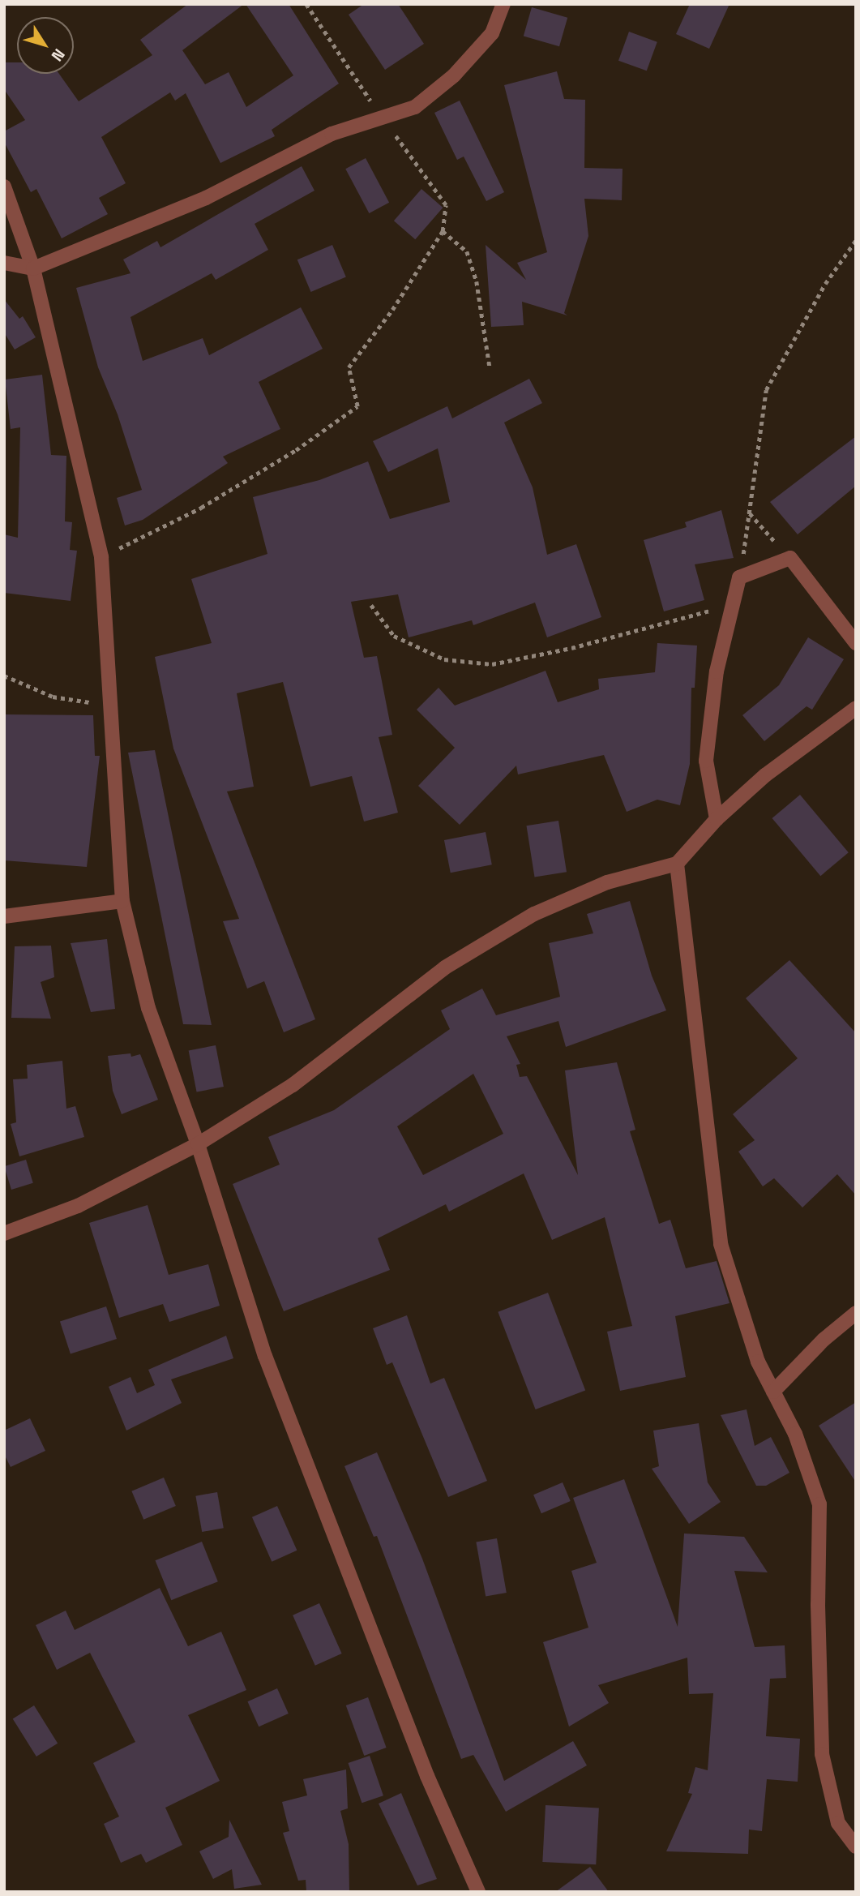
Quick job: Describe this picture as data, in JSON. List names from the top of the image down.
{
  "north": "bottom right"
}
